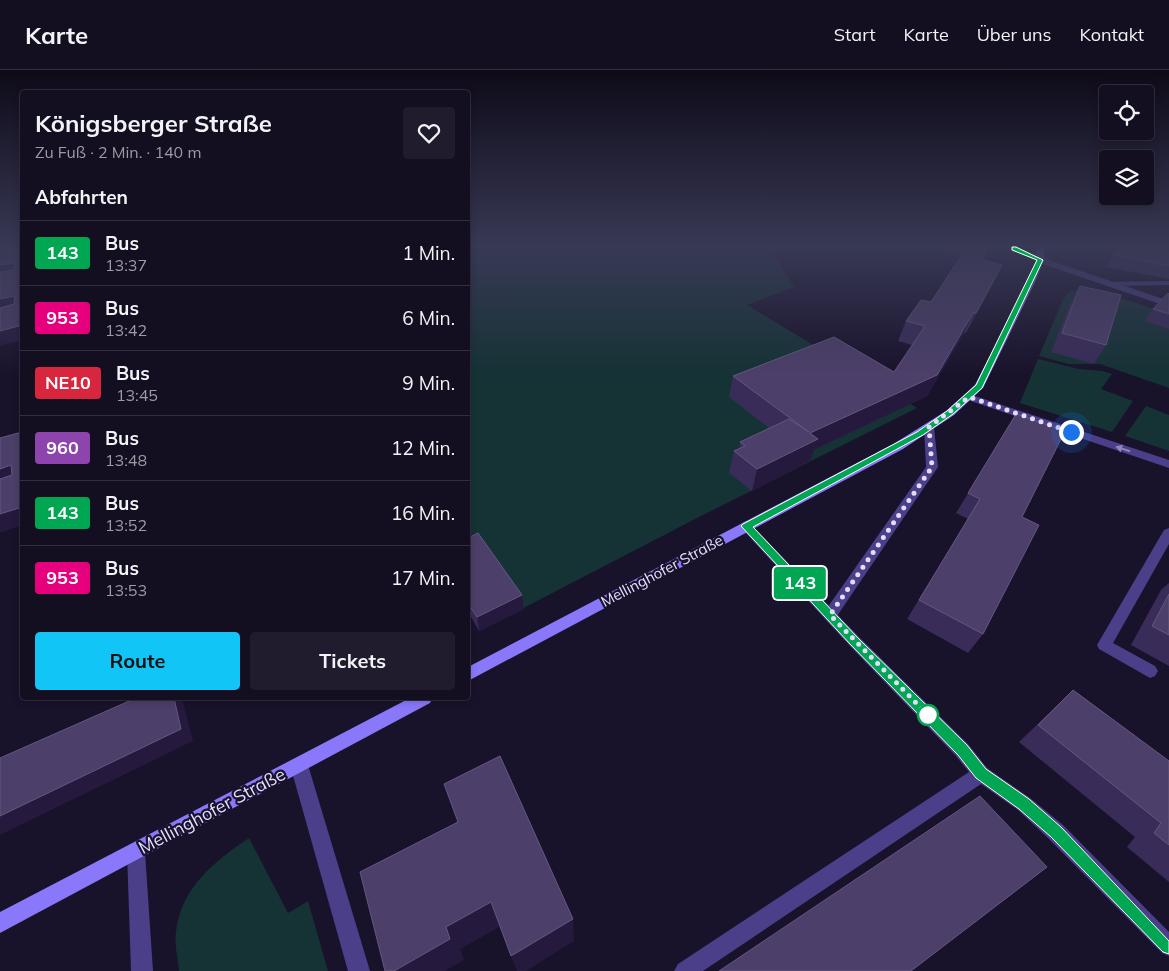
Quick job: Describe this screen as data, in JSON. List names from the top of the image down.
{
  "streets": {
    "main road": ["Mellinghofer Straße"]
  },
  "lines": ["bus line 143"],
  "page": {
    "header": "Karte",
    "nav": [
      "Start",
      "Karte",
      "Über uns",
      "Kontakt"
    ],
    "on_map": "143",
    "heading": [
      ["Königsberger Straße", "Zu Fuß · 2 Min. · 140 m"],
      "Abfahrten"
    ],
    "list": [
      {
        "mark": "143",
        "name": "Bus",
        "note": "13:37",
        "value": "1 Min."
      },
      {
        "mark": "953",
        "name": "Bus",
        "note": "13:42",
        "value": "6 Min."
      },
      {
        "mark": "NE10",
        "name": "Bus",
        "note": "13:45",
        "value": "9 Min."
      },
      {
        "mark": "960",
        "name": "Bus",
        "note": "13:48",
        "value": "12 Min."
      },
      {
        "mark": "143",
        "name": "Bus",
        "note": "13:52",
        "value": "16 Min."
      },
      {
        "mark": "953",
        "name": "Bus",
        "note": "13:53",
        "value": "17 Min."
      }
    ],
    "buttons": ["Route", "Tickets"]
  }
}
